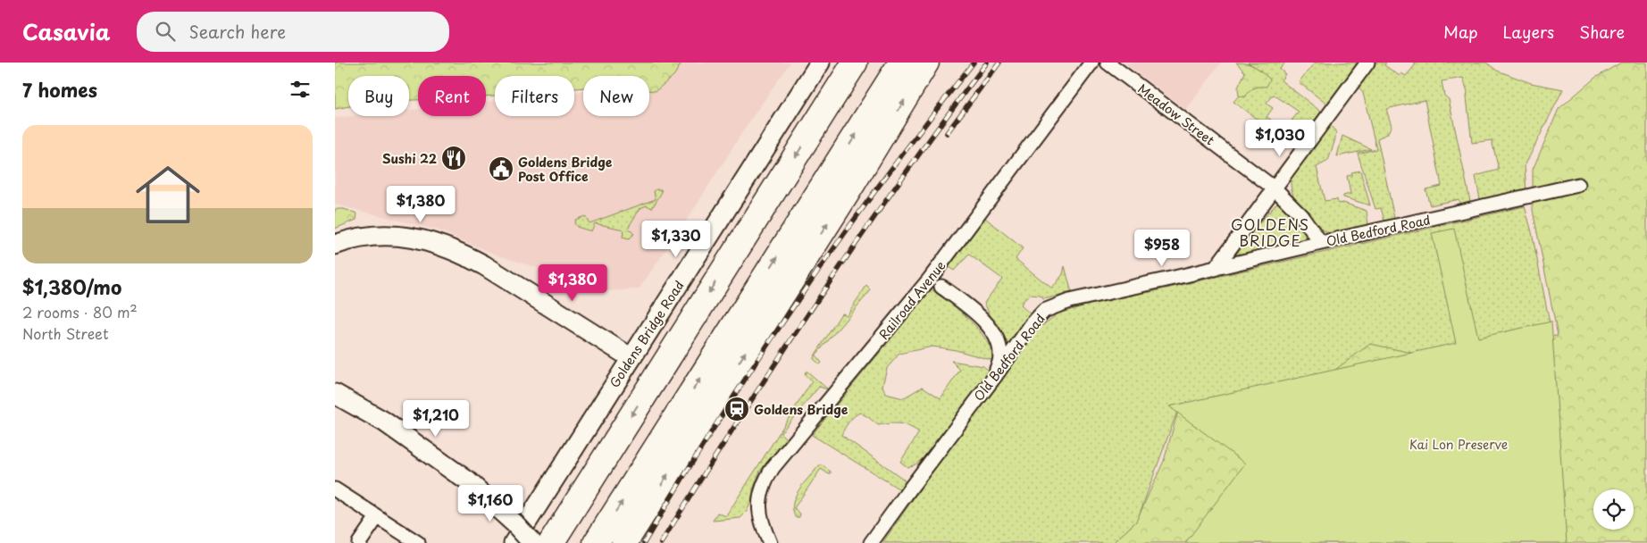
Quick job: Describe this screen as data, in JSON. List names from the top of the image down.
{
  "streets": {
    "main road": ["Goldens Bridge Road"],
    "street": ["Meadow Street", "Old Bedford Road", "Railroad Avenue"]
  },
  "crossings": [
    ["Meadow Street", "Old Bedford Road"]
  ],
  "districts": ["GOLDENS BRIDGE"],
  "parks": ["Kai Lon Preserve"],
  "places": {
    "restaurant": ["Sushi 22"],
    "public building": ["Goldens Bridge Post Office"],
    "station": ["Goldens Bridge"]
  },
  "page": {
    "header": "Casavia",
    "search": "Search here",
    "nav": ["Map", "Layers", "Share"],
    "heading": "7 homes",
    "chip": [
      "Buy",
      "Rent",
      "Filters",
      "New"
    ],
    "list": [
      {
        "name": "$1,380/mo",
        "note": "2 rooms · 80 m² · North Street"
      }
    ],
    "price": [
      "$1,030",
      "$1,380",
      "$1,330",
      "$958",
      "$1,380",
      "$1,210",
      "$1,160"
    ]
  }
}
